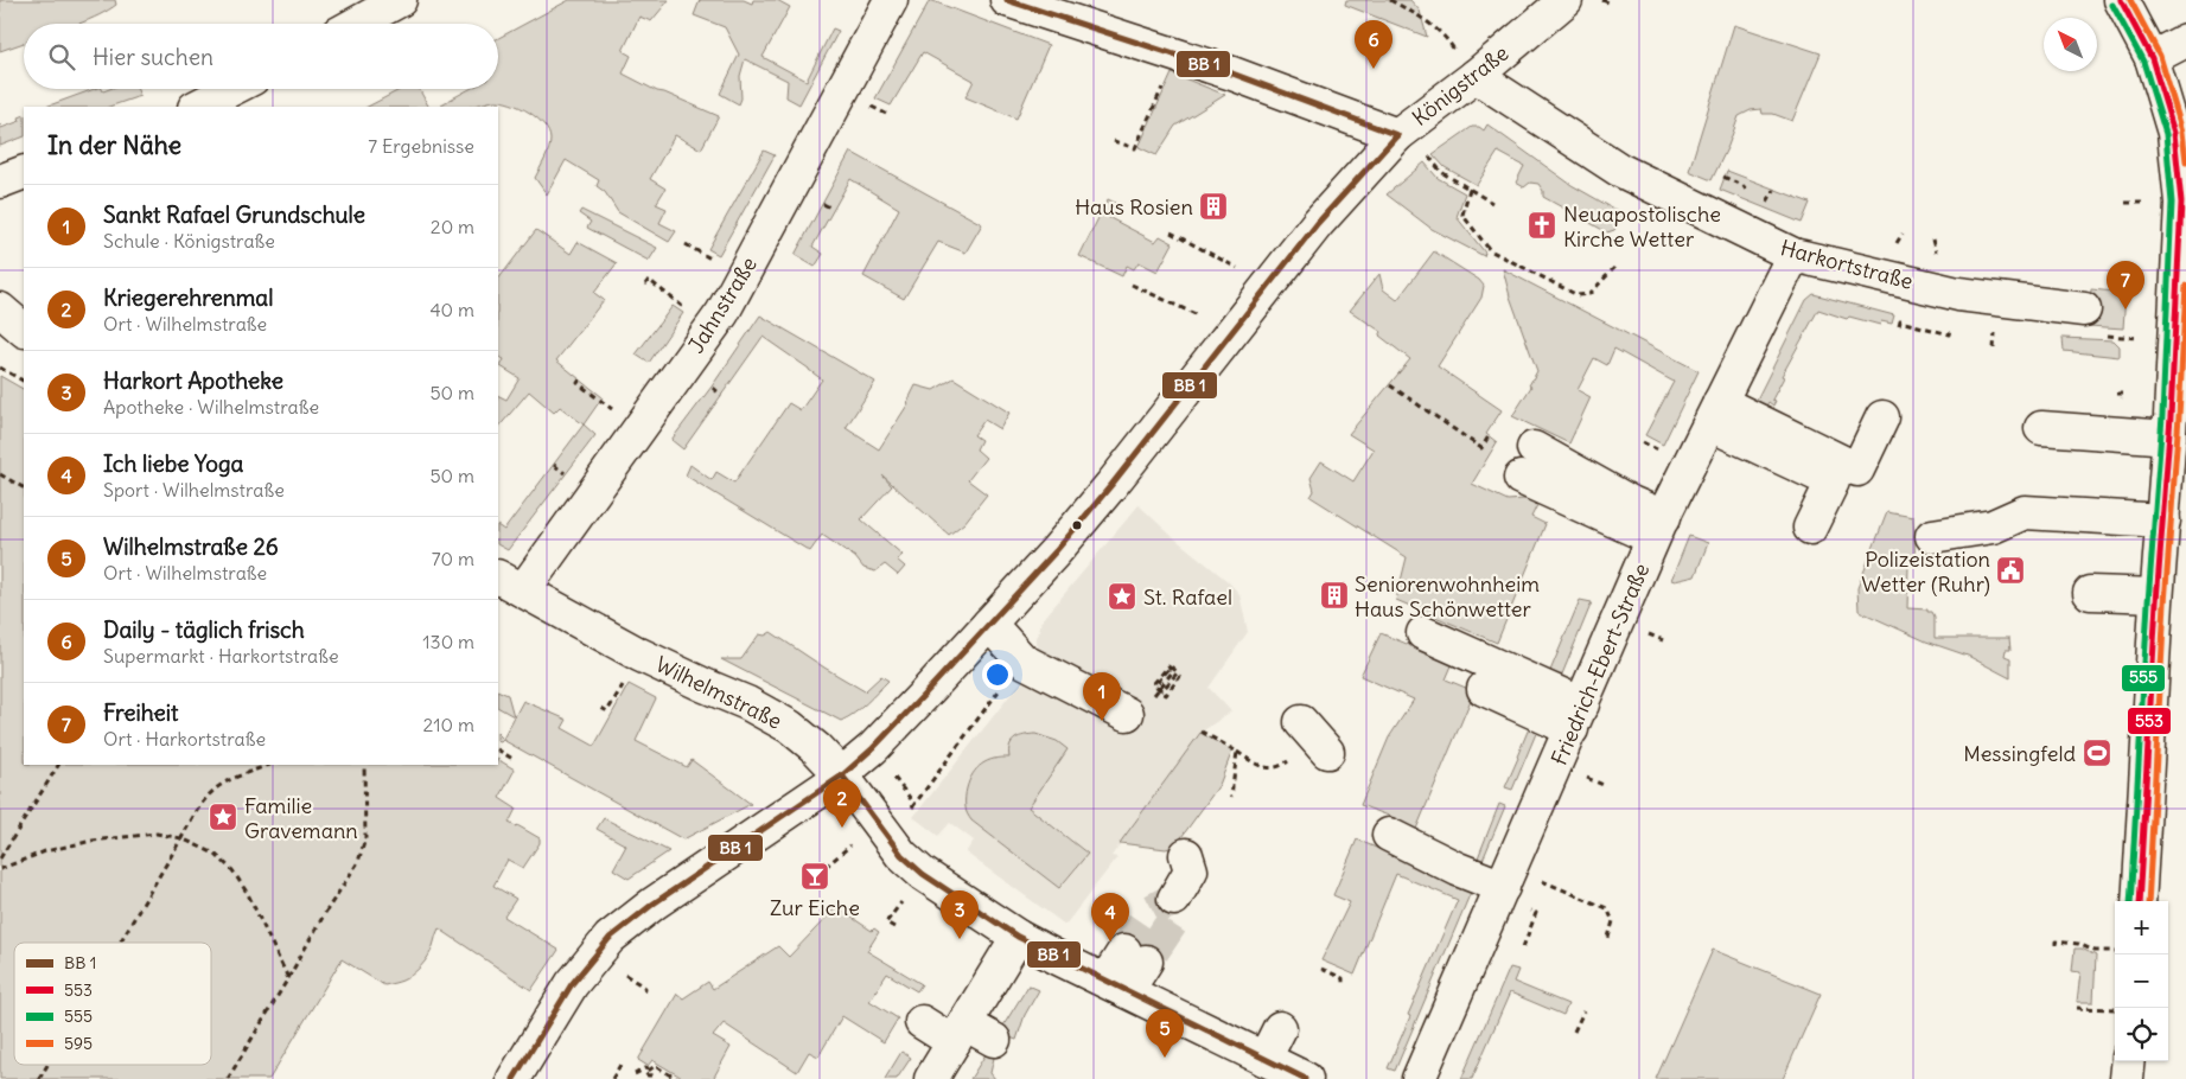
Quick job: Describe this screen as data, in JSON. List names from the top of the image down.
{
  "streets": {
    "street": [
      "Königstraße",
      "Harkortstraße",
      "Jahnstraße",
      "Friedrich-Ebert-Straße",
      "Wilhelmstraße"
    ]
  },
  "crossings": [
    ["Königstraße", "Harkortstraße"],
    ["Königstraße", "Wilhelmstraße"],
    ["Harkortstraße", "Friedrich-Ebert-Straße"],
    ["Jahnstraße", "Wilhelmstraße"]
  ],
  "places": {
    "building": ["Haus Rosien", "Seniorenwohnheim Haus Schönwetter"],
    "church": ["Neuapostolische Kirche Wetter"],
    "public building": ["Polizeistation Wetter (Ruhr)"],
    "place": ["St. Rafael", "Familie Gravemann"],
    "sports": ["Messingfeld"],
    "bar": ["Zur Eiche"]
  },
  "lines": ["transit line 553", "transit line 595", "transit line 555"],
  "legend": [
    "BB 1",
    "553",
    "555",
    "595"
  ],
  "north": "top left",
  "page": {
    "pins": [
      "6",
      "7",
      "1",
      "2",
      "3",
      "4",
      "5"
    ],
    "search": "Hier suchen",
    "heading": ["In der Nähe", "7 Ergebnisse"],
    "list": [
      {
        "mark": "1",
        "name": "Sankt Rafael Grundschule",
        "note": "Schule · Königstraße",
        "value": "20 m"
      },
      {
        "mark": "2",
        "name": "Kriegerehrenmal",
        "note": "Ort · Wilhelmstraße",
        "value": "40 m"
      },
      {
        "mark": "3",
        "name": "Harkort Apotheke",
        "note": "Apotheke · Wilhelmstraße",
        "value": "50 m"
      },
      {
        "mark": "4",
        "name": "Ich liebe Yoga",
        "note": "Sport · Wilhelmstraße",
        "value": "50 m"
      },
      {
        "mark": "5",
        "name": "Wilhelmstraße 26",
        "note": "Ort · Wilhelmstraße",
        "value": "70 m"
      },
      {
        "mark": "6",
        "name": "Daily - täglich frisch",
        "note": "Supermarkt · Harkortstraße",
        "value": "130 m"
      },
      {
        "mark": "7",
        "name": "Freiheit",
        "note": "Ort · Harkortstraße",
        "value": "210 m"
      }
    ],
    "map_buttons": ["+", "−"]
  }
}
